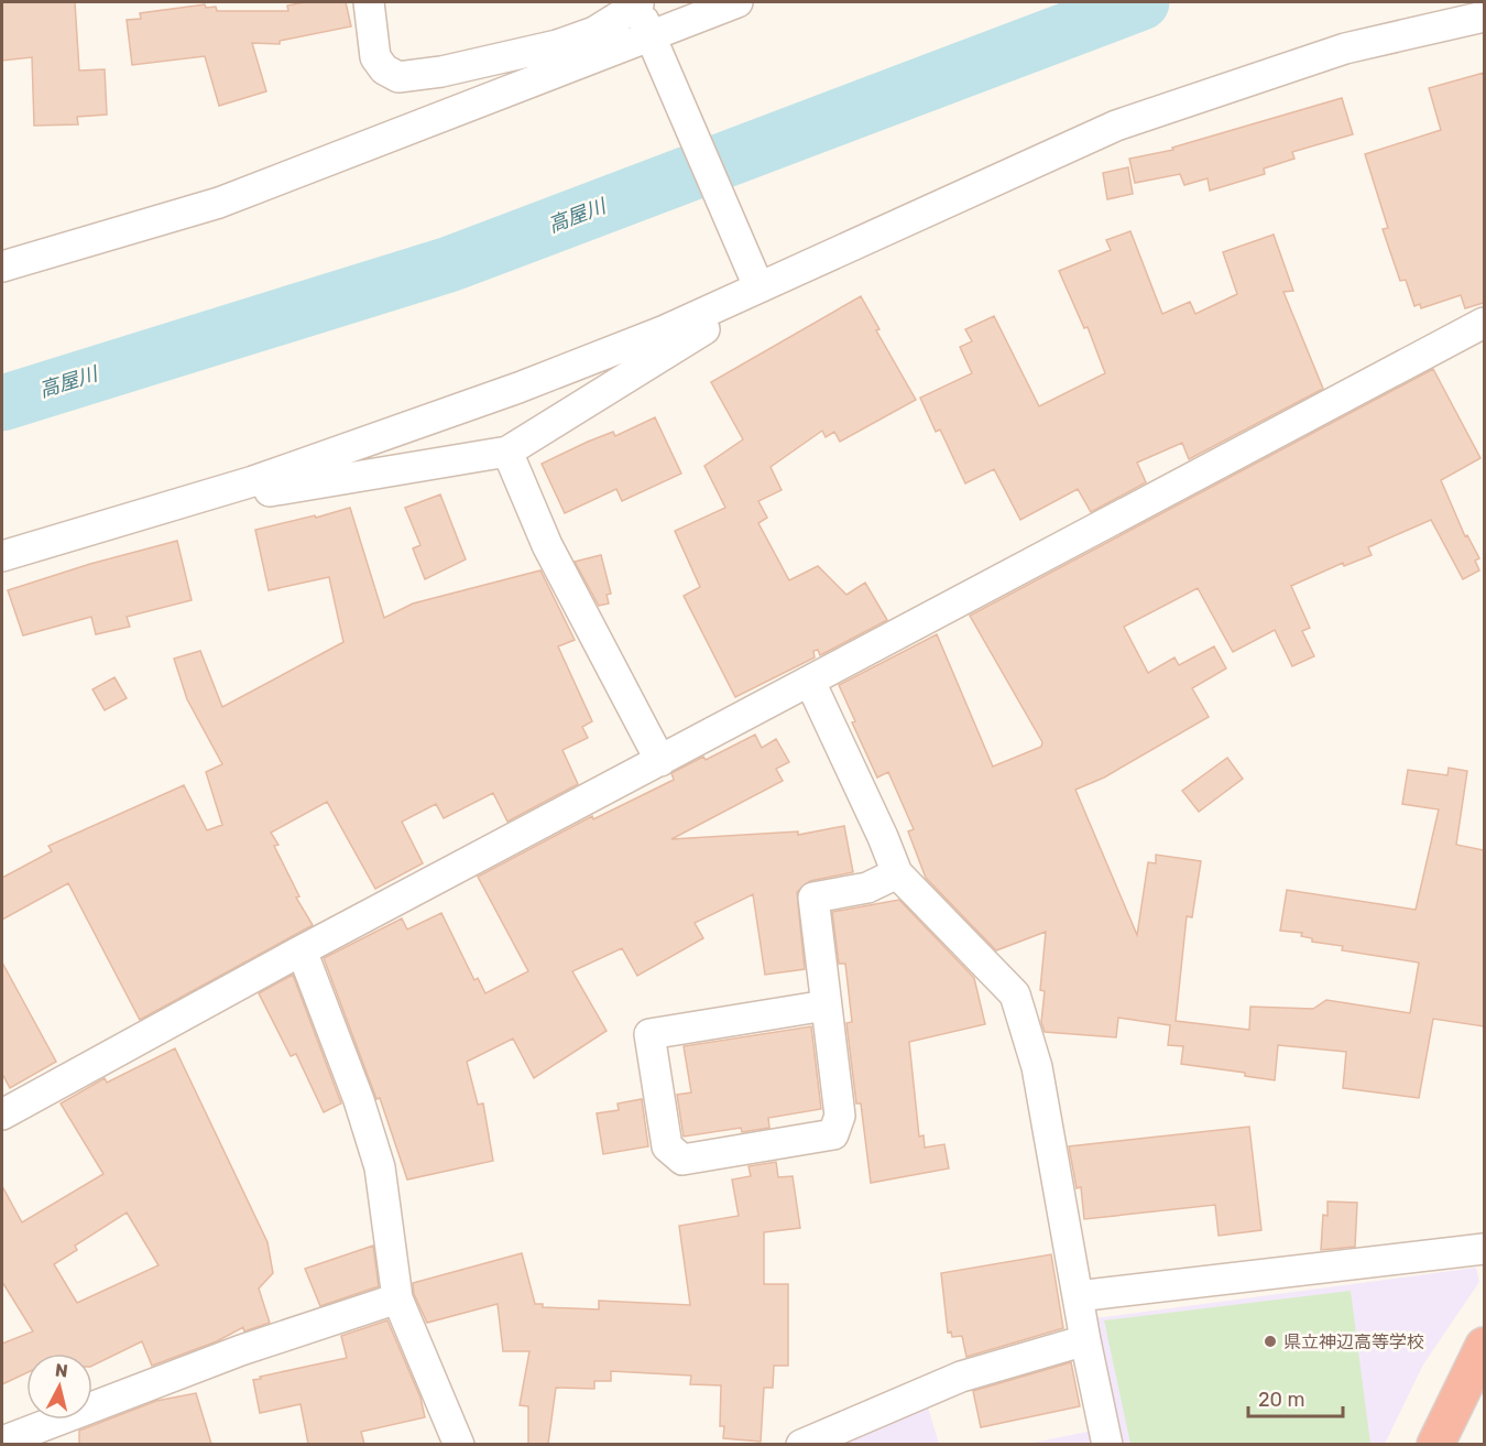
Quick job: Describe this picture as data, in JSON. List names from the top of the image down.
{
  "water": ["高屋川"],
  "places": ["県立神辺高等学校"],
  "scale_bar": "20 m",
  "north": "top"
}
